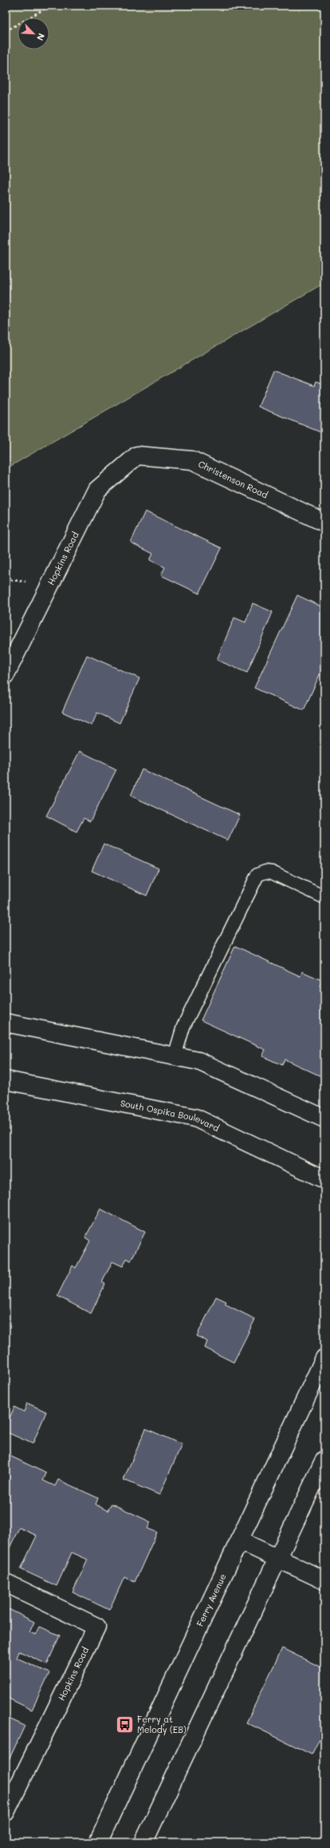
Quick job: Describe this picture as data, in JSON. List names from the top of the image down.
{
  "streets": {
    "main road": [
      "Christenson Road",
      "Hopkins Road",
      "South Ospika Boulevard",
      "Ferry Avenue"
    ]
  },
  "crossings": [
    ["Christenson Road", "Hopkins Road"]
  ],
  "places": {
    "bus stop": ["Ferry at Melody (EB)"]
  },
  "north": "bottom right"
}
